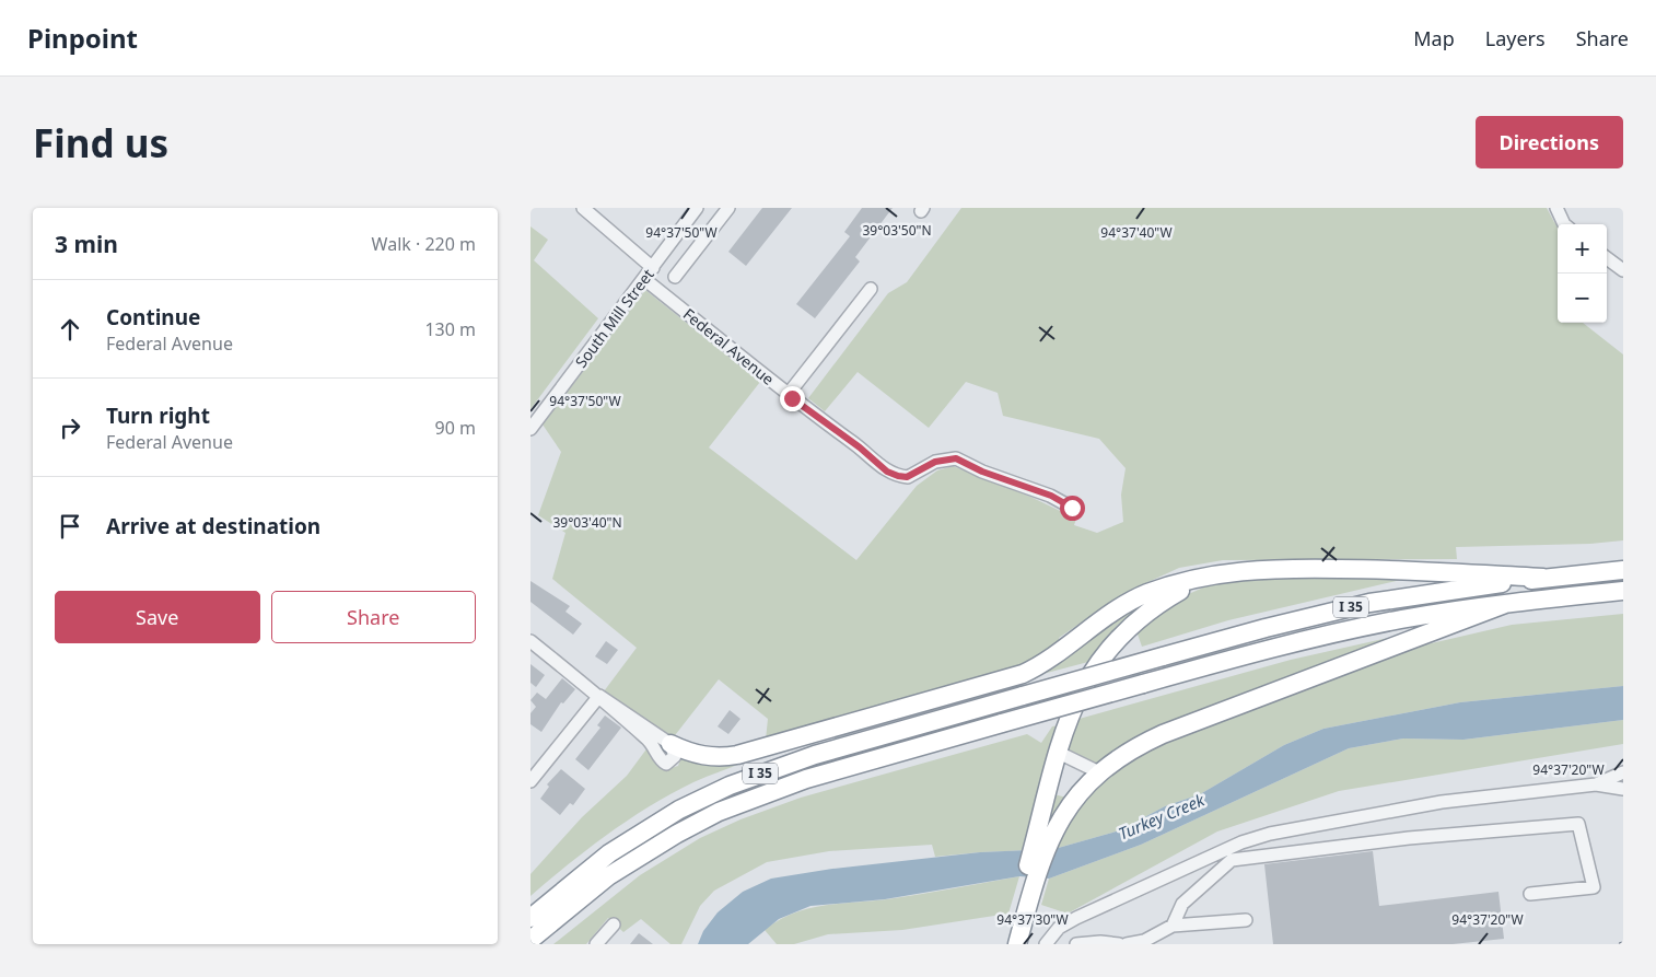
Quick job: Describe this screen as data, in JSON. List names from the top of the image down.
{
  "streets": {
    "highway": ["I 35"],
    "street": ["South Mill Street", "Federal Avenue"]
  },
  "crossings": [
    ["South Mill Street", "Federal Avenue"]
  ],
  "water": ["Turkey Creek"],
  "page": {
    "header": "Pinpoint",
    "nav": ["Map", "Layers", "Share"],
    "buttons": [
      "Directions",
      ["Save", "Share"]
    ],
    "title": "Find us",
    "heading": ["3 min", "Walk · 220 m"],
    "map_buttons": ["+", "−"],
    "list": [
      ["Continue", "Federal Avenue", "130 m"],
      ["Turn right", "Federal Avenue", "90 m"],
      "Arrive at destination"
    ]
  },
  "coordinates": [
    "39°03'50\"N",
    "94°37'50\"W",
    "94°37'40\"W",
    "39°03'40\"N",
    "94°37'20\"W",
    "94°37'30\"W"
  ]
}
